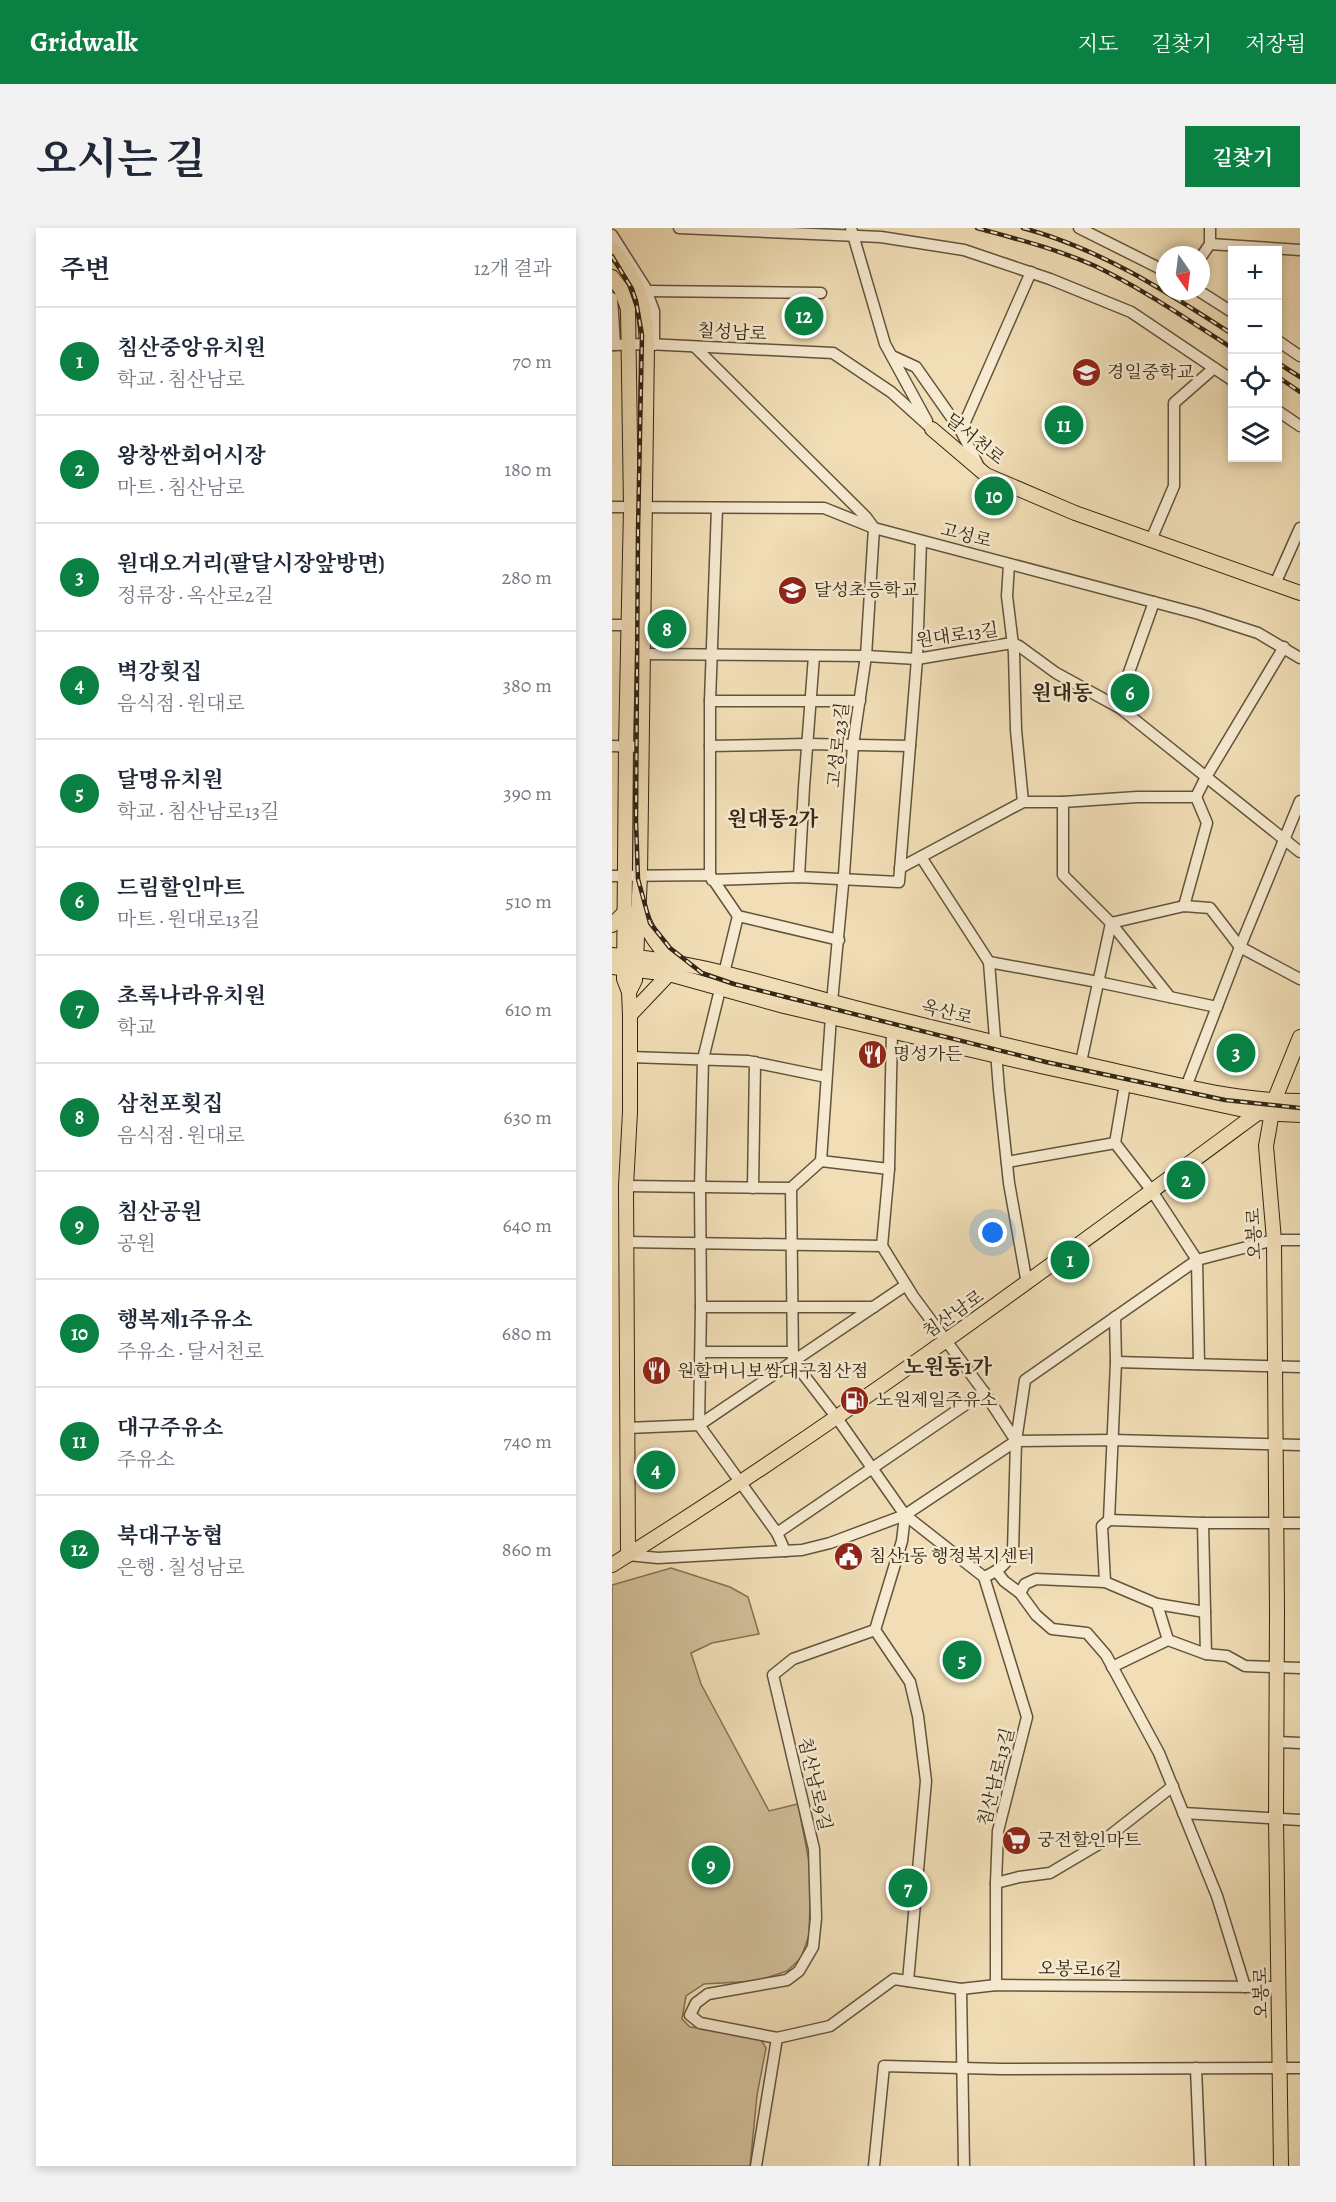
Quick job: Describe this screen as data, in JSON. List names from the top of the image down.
{
  "streets": {
    "main road": [
      "달서천로",
      "옥산로",
      "오봉로",
      "침산남로"
    ],
    "street": [
      "칠성남로",
      "고성로",
      "원대로13길",
      "고성로23길",
      "침산남로13길",
      "침산남로9길",
      "오봉로16길"
    ]
  },
  "crossings": [
    ["칠성남로", "달서천로"],
    ["고성로", "고성로23길"],
    ["원대로13길", "고성로23길"],
    ["고성로23길", "옥산로"],
    ["옥산로", "오봉로"],
    ["옥산로", "침산남로"],
    ["오봉로", "침산남로"],
    ["오봉로", "오봉로16길"],
    ["침산남로13길", "오봉로16길"]
  ],
  "districts": ["원대동", "원대동2가", "노원동1가"],
  "places": {
    "school or university": ["경일중학교", "달성초등학교"],
    "restaurant": ["명성가든", "원할머니보쌈대구침산점"],
    "fuel station": ["노원제일주유소"],
    "public building": ["침산1동 행정복지센터"],
    "supermarket": ["궁전할인마트"]
  },
  "north": "bottom",
  "page": {
    "header": "Gridwalk",
    "nav": ["지도", "길찾기", "저장됨"],
    "title": "오시는 길",
    "buttons": "길찾기",
    "heading": ["주변", "12개 결과"],
    "map_buttons": ["+", "−"],
    "pins": [
      "12",
      "11",
      "10",
      "8",
      "6",
      "3",
      "2",
      "1",
      "4",
      "5",
      "9",
      "7"
    ],
    "list": [
      {
        "mark": "1",
        "name": "침산중앙유치원",
        "note": "학교 · 침산남로",
        "value": "70 m"
      },
      {
        "mark": "2",
        "name": "왕창싼회어시장",
        "note": "마트 · 침산남로",
        "value": "180 m"
      },
      {
        "mark": "3",
        "name": "원대오거리(팔달시장앞방면)",
        "note": "정류장 · 옥산로2길",
        "value": "280 m"
      },
      {
        "mark": "4",
        "name": "벽강횟집",
        "note": "음식점 · 원대로",
        "value": "380 m"
      },
      {
        "mark": "5",
        "name": "달명유치원",
        "note": "학교 · 침산남로13길",
        "value": "390 m"
      },
      {
        "mark": "6",
        "name": "드림할인마트",
        "note": "마트 · 원대로13길",
        "value": "510 m"
      },
      {
        "mark": "7",
        "name": "초록나라유치원",
        "note": "학교",
        "value": "610 m"
      },
      {
        "mark": "8",
        "name": "삼천포횟집",
        "note": "음식점 · 원대로",
        "value": "630 m"
      },
      {
        "mark": "9",
        "name": "침산공원",
        "note": "공원",
        "value": "640 m"
      },
      {
        "mark": "10",
        "name": "행복제1주유소",
        "note": "주유소 · 달서천로",
        "value": "680 m"
      },
      {
        "mark": "11",
        "name": "대구주유소",
        "note": "주유소",
        "value": "740 m"
      },
      {
        "mark": "12",
        "name": "북대구농협",
        "note": "은행 · 칠성남로",
        "value": "860 m"
      }
    ]
  }
}
